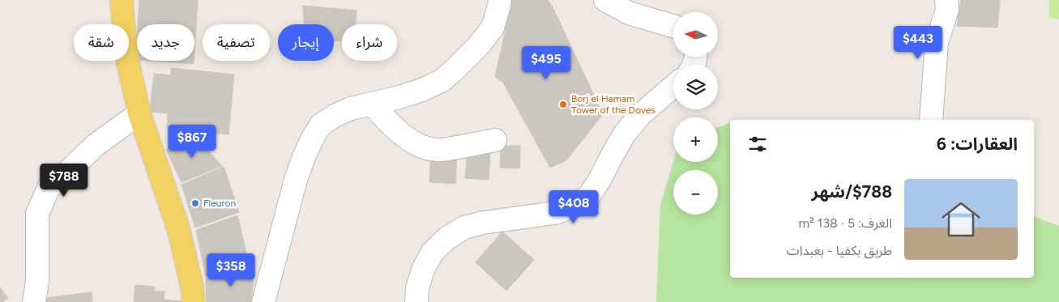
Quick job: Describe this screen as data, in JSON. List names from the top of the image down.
{
  "places": ["Borj el Hamam Tower of the Doves", "Fleuron"],
  "north": "left",
  "page": {
    "map_buttons": ["+", "−"],
    "chip": [
      "شراء",
      "إيجار",
      "تصفية",
      "جديد",
      "شقة"
    ],
    "price": [
      "$443",
      "$495",
      "$867",
      "$788",
      "$408",
      "$358"
    ],
    "heading": "العقارات: 6",
    "list": [
      {
        "name": "$788/شهر",
        "note": "الغرف: 5 · 138 m² · طريق بكفيا - بعبدات"
      }
    ]
  }
}
